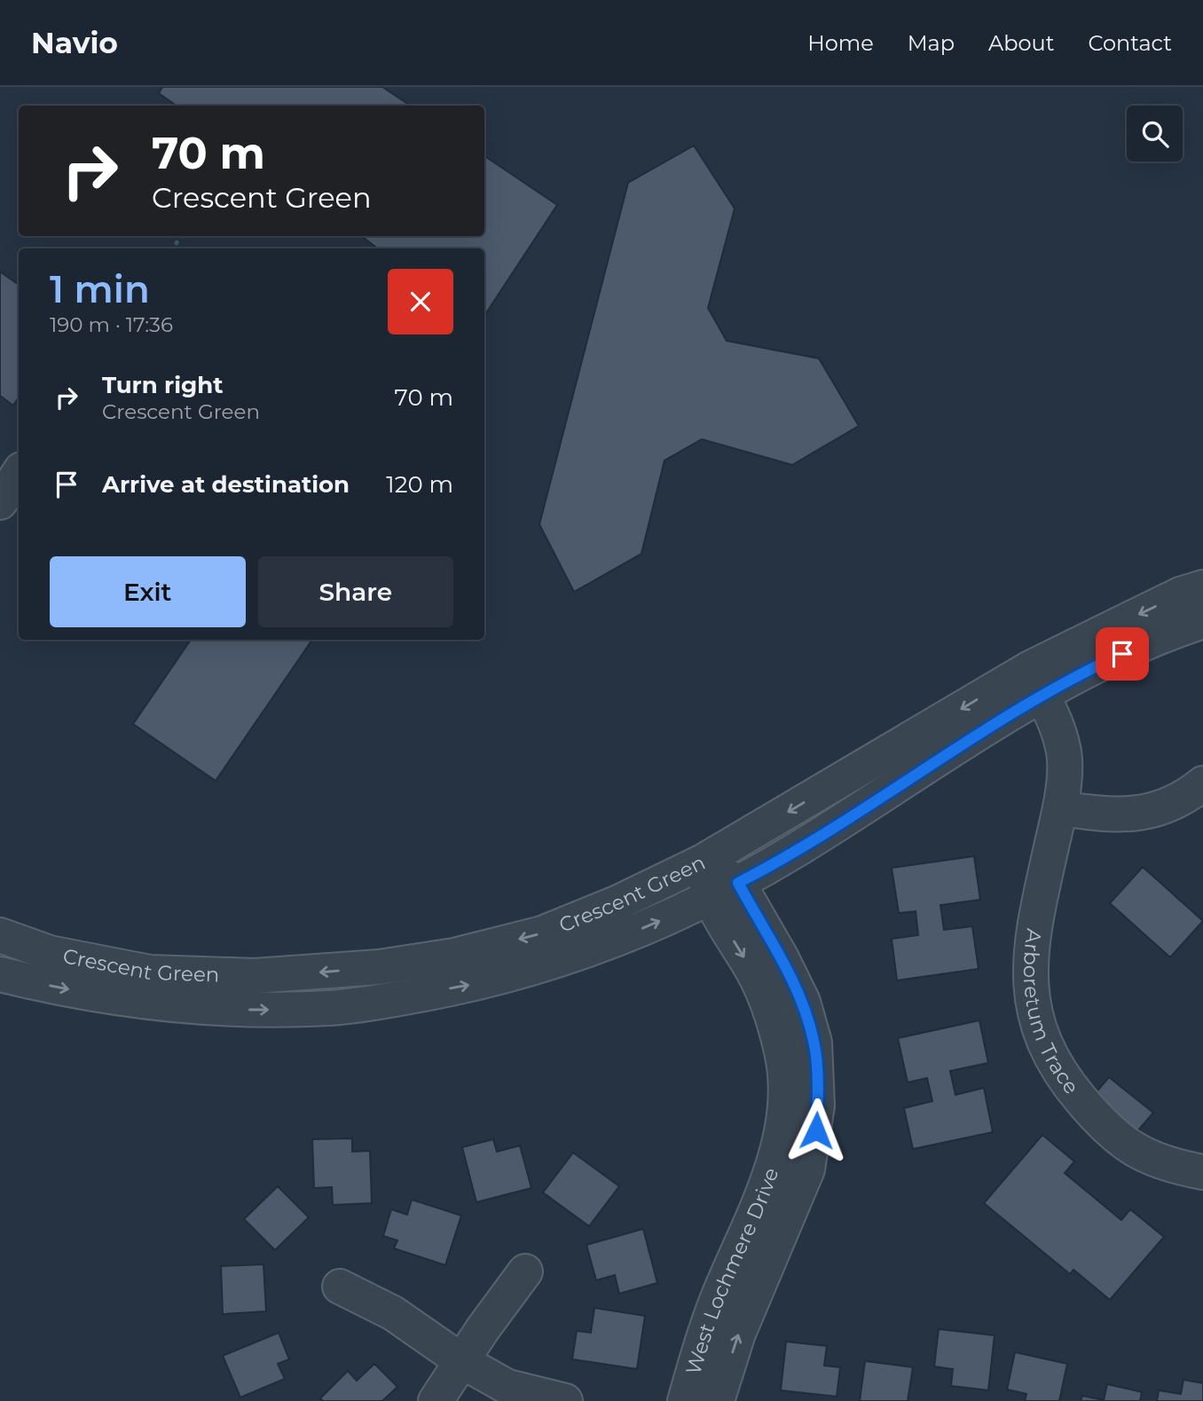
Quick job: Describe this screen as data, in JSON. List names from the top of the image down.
{
  "streets": {
    "street": ["Crescent Green", "Arboretum Trace", "West Lochmere Drive"]
  },
  "crossings": [
    ["Crescent Green", "Arboretum Trace"],
    ["Crescent Green", "West Lochmere Drive"]
  ],
  "page": {
    "header": "Navio",
    "nav": [
      "Home",
      "Map",
      "About",
      "Contact"
    ],
    "turn": ["70 m", "Crescent Green"],
    "heading": ["1 min", "190 m · 17:36"],
    "list": [
      {
        "name": "Turn right",
        "note": "Crescent Green",
        "value": "70 m"
      },
      {
        "name": "Arrive at destination",
        "value": "120 m"
      }
    ],
    "buttons": ["Exit", "Share"]
  }
}
